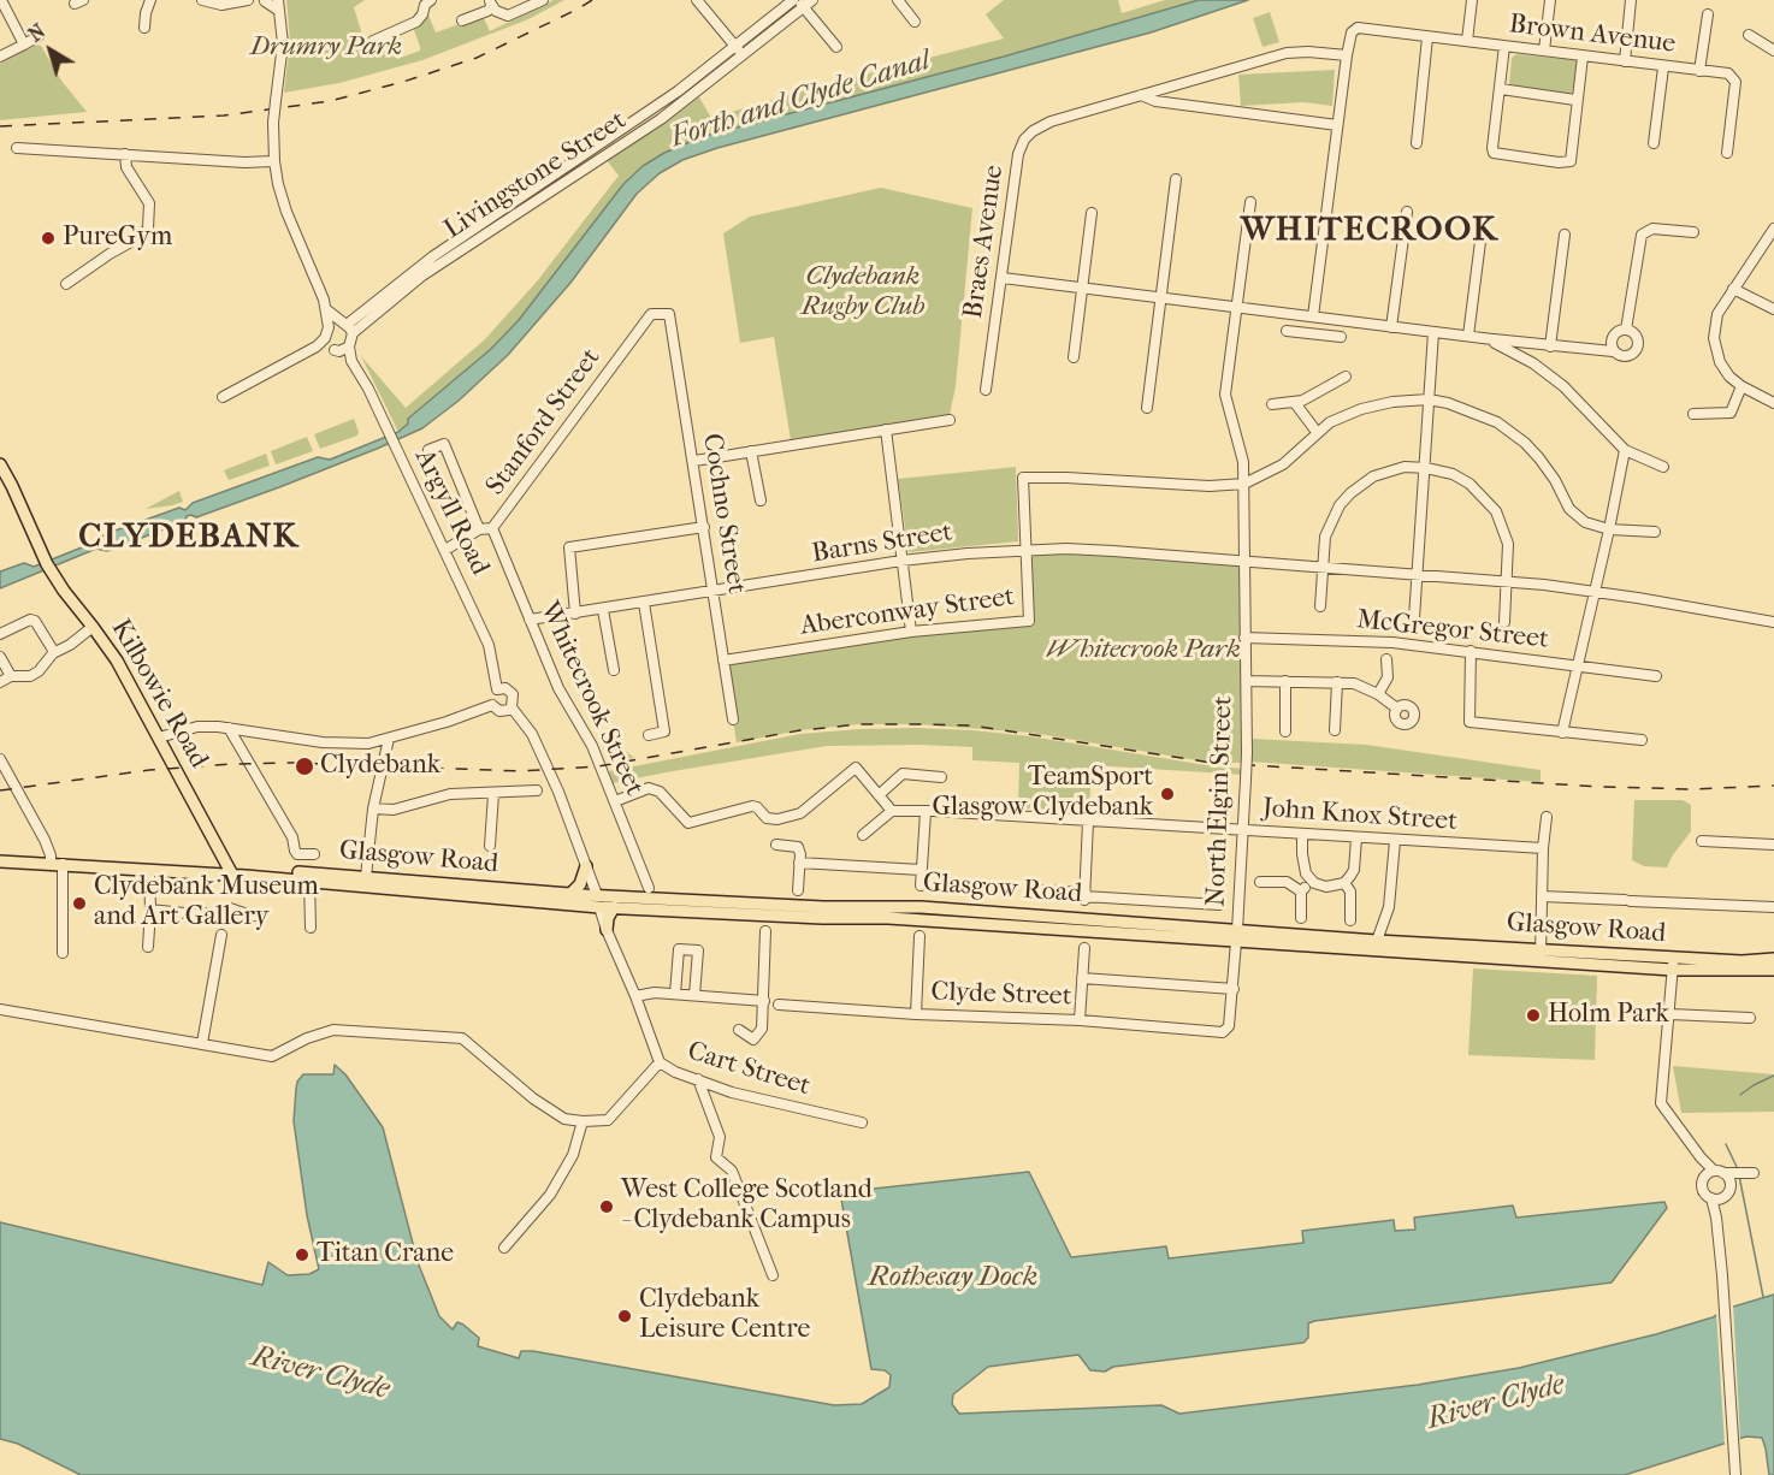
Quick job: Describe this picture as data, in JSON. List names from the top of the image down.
{
  "streets": {
    "main road": ["Kilbowie Road", "Glasgow Road"],
    "street": [
      "Brown Avenue",
      "Livingstone Street",
      "Braes Avenue",
      "Stanford Street",
      "Argyll Road",
      "Cochno Street",
      "Barns Street",
      "Aberconway Street",
      "McGregor Street",
      "Whitecrook Street",
      "North Elgin Street",
      "John Knox Street",
      "Clyde Street",
      "Cart Street"
    ]
  },
  "crossings": [
    ["Brown Avenue", "Braes Avenue"],
    ["Livingstone Street", "Argyll Road"],
    ["Stanford Street", "Argyll Road"],
    ["Stanford Street", "Cochno Street"],
    ["Stanford Street", "Whitecrook Street"],
    ["Cochno Street", "Barns Street"],
    ["Cochno Street", "Aberconway Street"],
    ["Barns Street", "Aberconway Street"],
    ["Barns Street", "Whitecrook Street"],
    ["Barns Street", "North Elgin Street"],
    ["McGregor Street", "North Elgin Street"],
    ["Kilbowie Road", "Glasgow Road"],
    ["North Elgin Street", "John Knox Street"],
    ["North Elgin Street", "Glasgow Road"],
    ["North Elgin Street", "Clyde Street"],
    ["Glasgow Road", "Cart Street"]
  ],
  "districts": ["WHITECROOK", "CLYDEBANK"],
  "water": ["Forth and Clyde Canal", "Rothesay Dock", "River Clyde"],
  "parks": ["Drumry Park", "Clydebank Rugby Club", "Whitecrook Park"],
  "places": [
    "PureGym",
    "Clydebank",
    "TeamSport Glasgow Clydebank",
    "Clydebank Museum and Art Gallery",
    "Holm Park",
    "West College Scotland - Clydebank Campus",
    "Titan Crane",
    "Clydebank Leisure Centre"
  ],
  "north": "top left"
}
